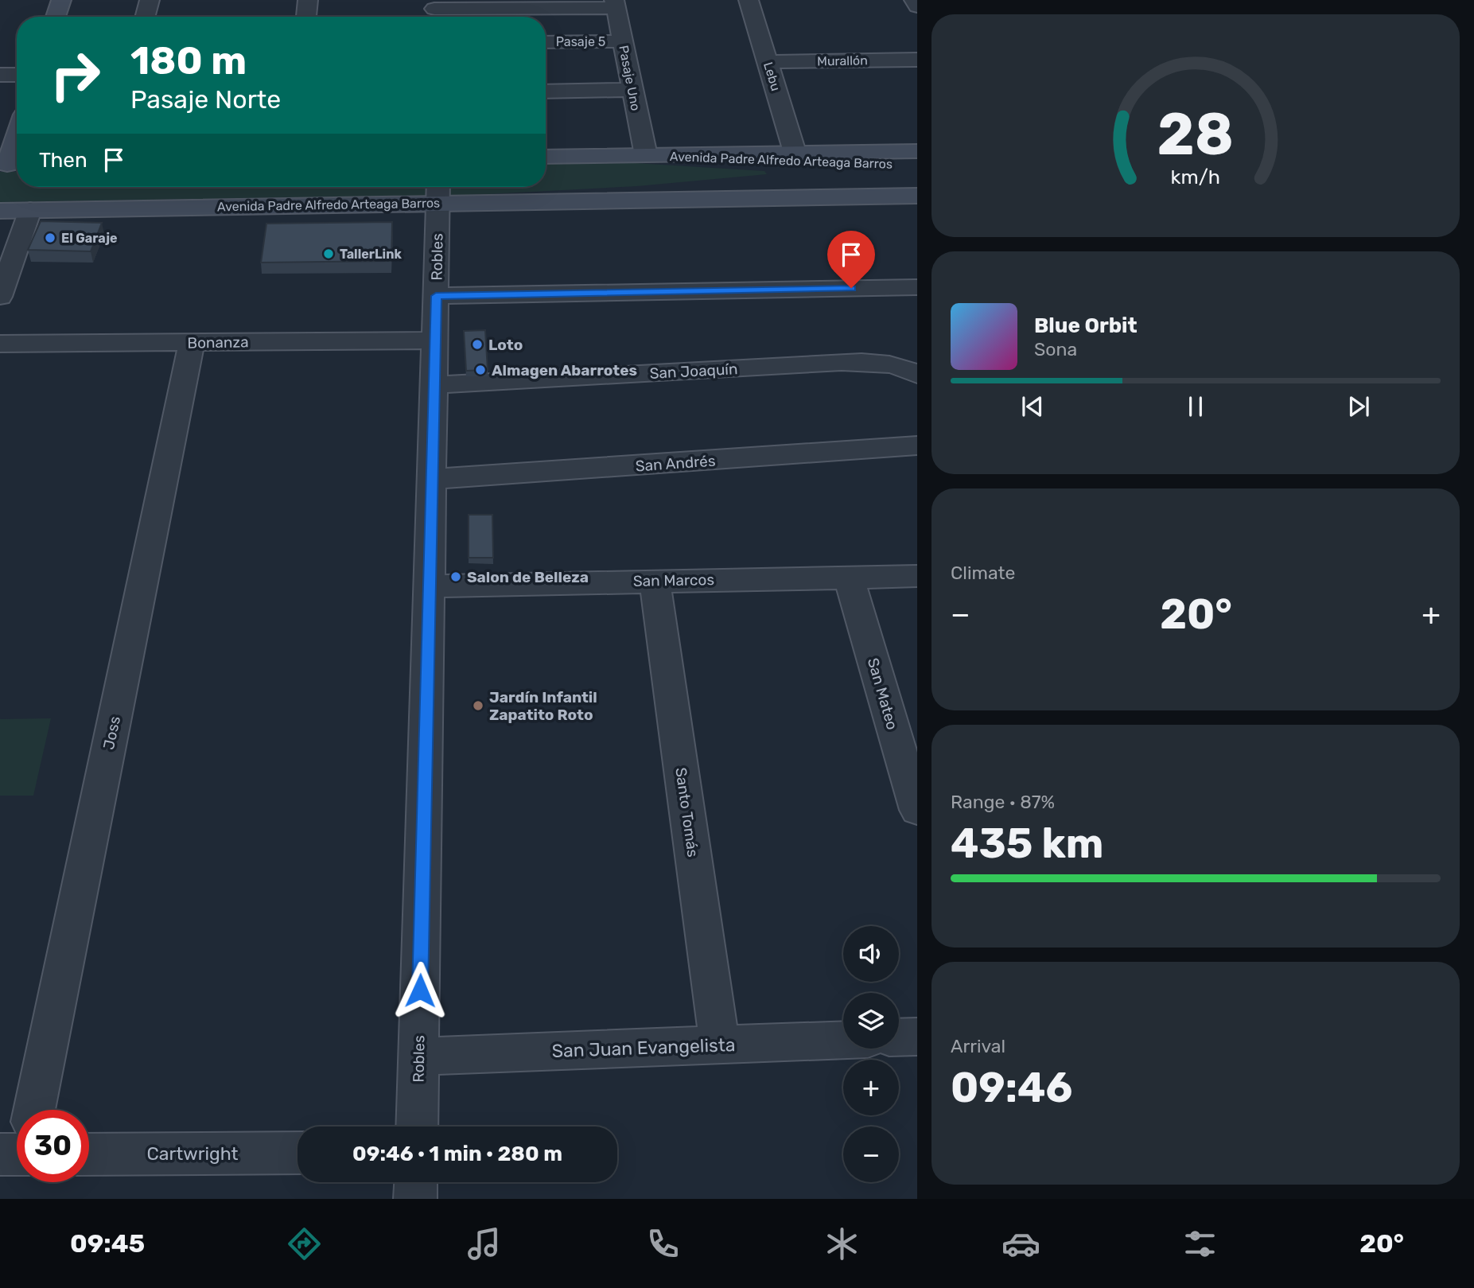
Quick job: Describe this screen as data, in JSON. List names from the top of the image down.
{
  "streets": {
    "main road": ["Avenida Padre Alfredo Arteaga Barros"],
    "street": [
      "Pasaje 5",
      "Murallón",
      "Lebu",
      "Pasaje Uno",
      "Robles",
      "Bonanza",
      "San Joaquín",
      "San Andrés",
      "San Marcos",
      "San Mateo",
      "Joss",
      "Santo Tomás",
      "San Juan Evangelista",
      "Cartwright"
    ]
  },
  "crossings": [
    ["Pasaje 5", "Pasaje Uno"],
    ["Murallón", "Lebu"],
    ["Lebu", "Avenida Padre Alfredo Arteaga Barros"],
    ["Pasaje Uno", "Avenida Padre Alfredo Arteaga Barros"],
    ["Avenida Padre Alfredo Arteaga Barros", "Robles"],
    ["Robles", "Bonanza"],
    ["Robles", "San Joaquín"],
    ["Robles", "San Andrés"],
    ["Robles", "San Marcos"],
    ["Robles", "San Juan Evangelista"],
    ["Bonanza", "Joss"],
    ["San Marcos", "San Mateo"],
    ["San Marcos", "Santo Tomás"],
    ["Santo Tomás", "San Juan Evangelista"]
  ],
  "places": [
    "El Garaje",
    "TallerLink",
    "Loto",
    "Almagen Abarrotes",
    "Salon de Belleza",
    "Jardín Infantil Zapatito Roto"
  ],
  "page": {
    "turn": ["180 m", "Pasaje Norte"],
    "then": "Then",
    "song": ["Blue Orbit", "Sona"],
    "tile": [
      "Climate",
      ["Range · 87%", "435 km"],
      ["Arrival", "09:46"]
    ],
    "heat": ["−", "20°", "+"],
    "map_buttons": ["+", "−"],
    "limit": "30",
    "trip": "09:46 · 1 min · 280 m",
    "tabs": ["09:45", "20°"],
    "gauge": ["28", "km/h"]
  }
}
